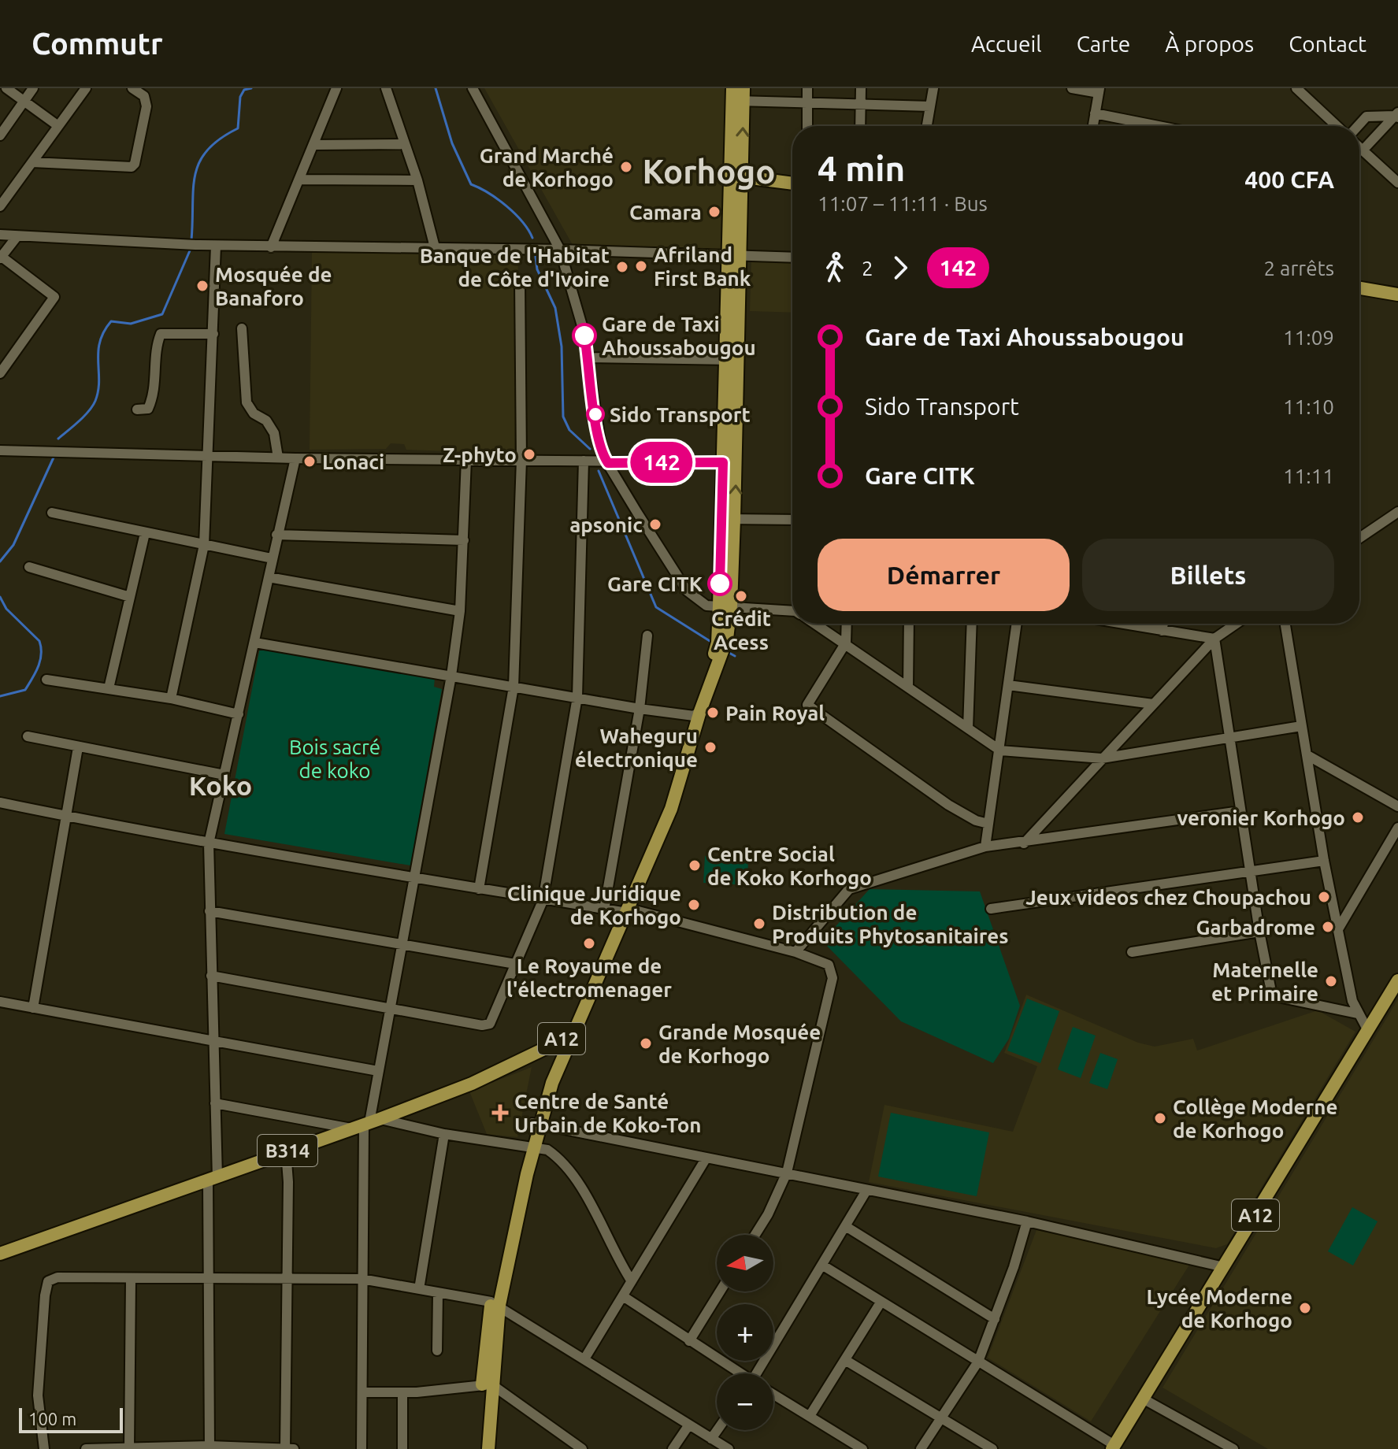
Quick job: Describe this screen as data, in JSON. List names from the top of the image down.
{
  "streets": {
    "main road": ["A12", "B314"]
  },
  "crossings": [
    ["A12", "B314"]
  ],
  "districts": ["Korhogo", "Koko"],
  "parks": ["Bois sacré de koko"],
  "places": {
    "other": [
      "Grand Marché de Korhogo",
      "Camara",
      "Afriland First Bank",
      "Banque de l'Habitat de Côte d'Ivoire",
      "Mosquée de Banaforo",
      "Gare de Taxi Ahoussabougou",
      "Sido Transport",
      "Z-phyto",
      "Lonaci",
      "apsonic",
      "Gare CITK",
      "Crédit Acess",
      "Pain Royal",
      "Waheguru électronique",
      "veronier Korhogo",
      "Centre Social de Koko Korhogo",
      "Jeux videos chez Choupachou",
      "Clinique Juridique de Korhogo",
      "Distribution de Produits Phytosanitaires",
      "Garbadrome",
      "Le Royaume de l'électromenager",
      "Maternelle et Primaire",
      "Grande Mosquée de Korhogo",
      "Collège Moderne de Korhogo",
      "Lycée Moderne de Korhogo"
    ],
    "health": ["Centre de Santé Urbain de Koko-Ton"]
  },
  "lines": ["bus line 142"],
  "scale_bar": "100 m",
  "north": "left",
  "page": {
    "header": "Commutr",
    "nav": [
      "Accueil",
      "Carte",
      "À propos",
      "Contact"
    ],
    "on_map": "142",
    "heading": ["4 min", "11:07 – 11:11 · Bus", "400 CFA"],
    "legs": ["2", "142", "2 arrêts"],
    "list": [
      {
        "name": "Gare de Taxi Ahoussabougou",
        "value": "11:09"
      },
      {
        "name": "Sido Transport",
        "value": "11:10"
      },
      {
        "name": "Gare CITK",
        "value": "11:11"
      }
    ],
    "buttons": ["Démarrer", "Billets"],
    "map_buttons": ["+", "−"],
    "scale": "100 m"
  }
}
